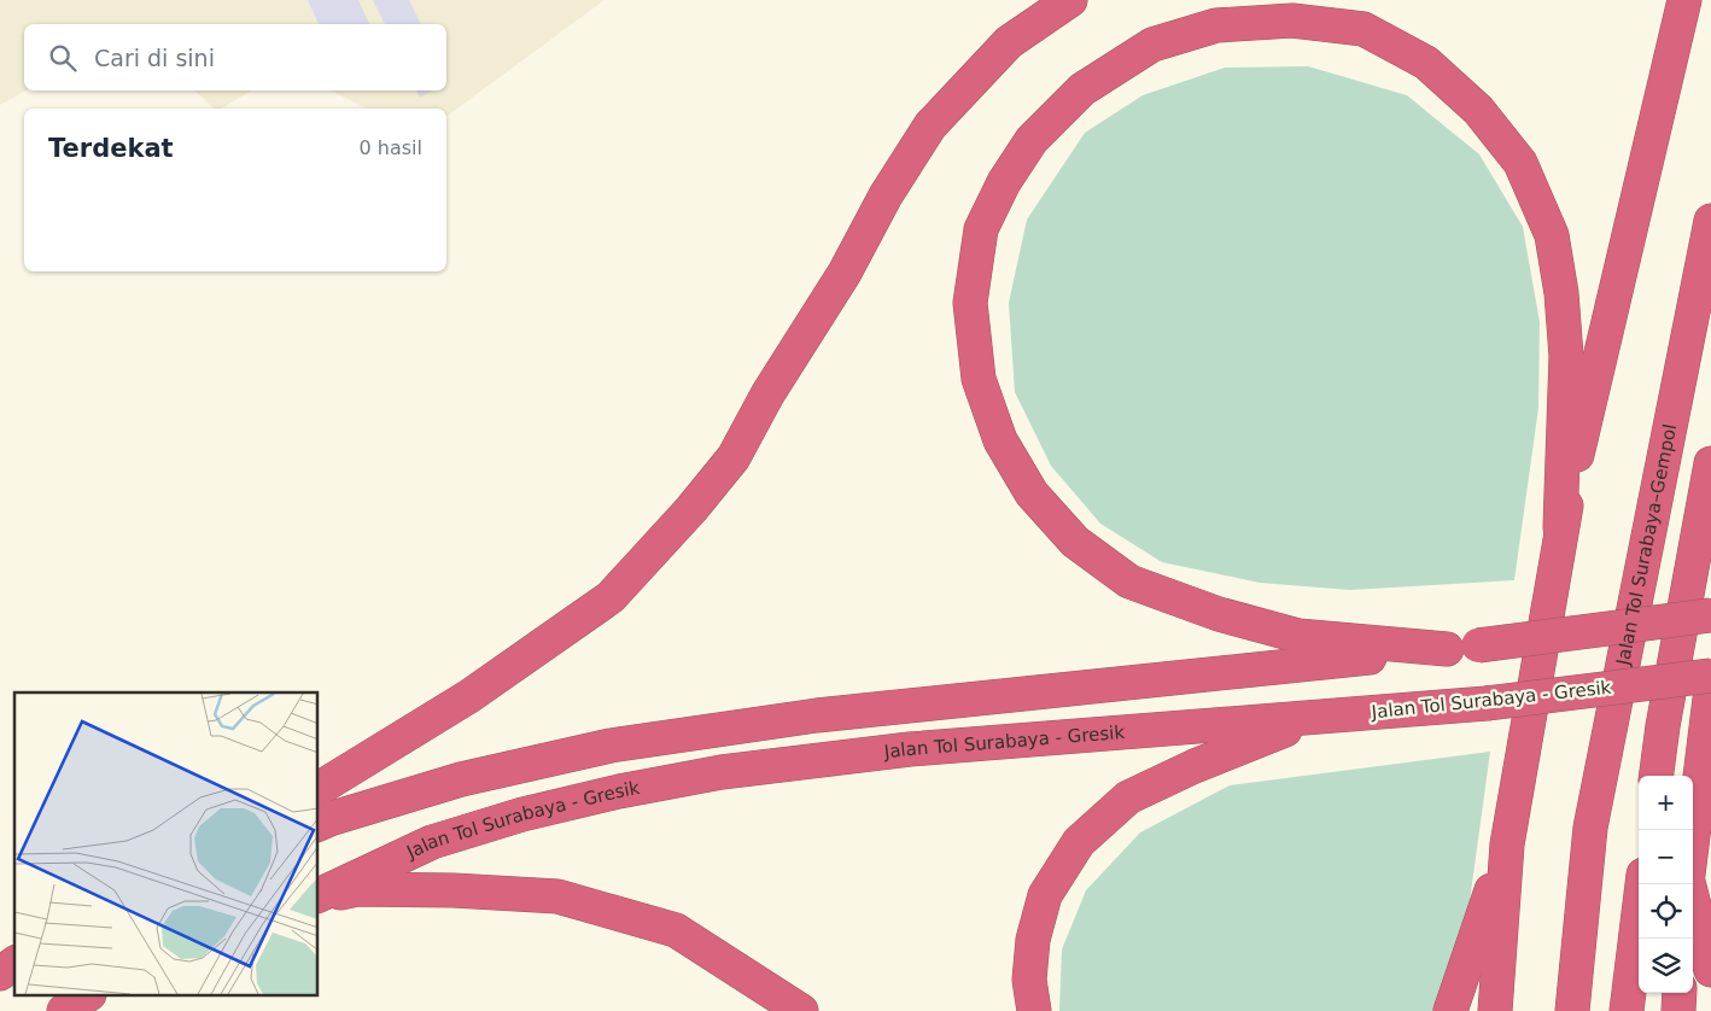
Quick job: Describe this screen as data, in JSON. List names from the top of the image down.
{
  "streets": {
    "highway": ["Jalan Tol Surabaya–Gempol", "Jalan Tol Surabaya - Gresik"]
  },
  "page": {
    "search": "Cari di sini",
    "heading": ["Terdekat", "0 hasil"],
    "map_buttons": ["+", "−"]
  }
}
